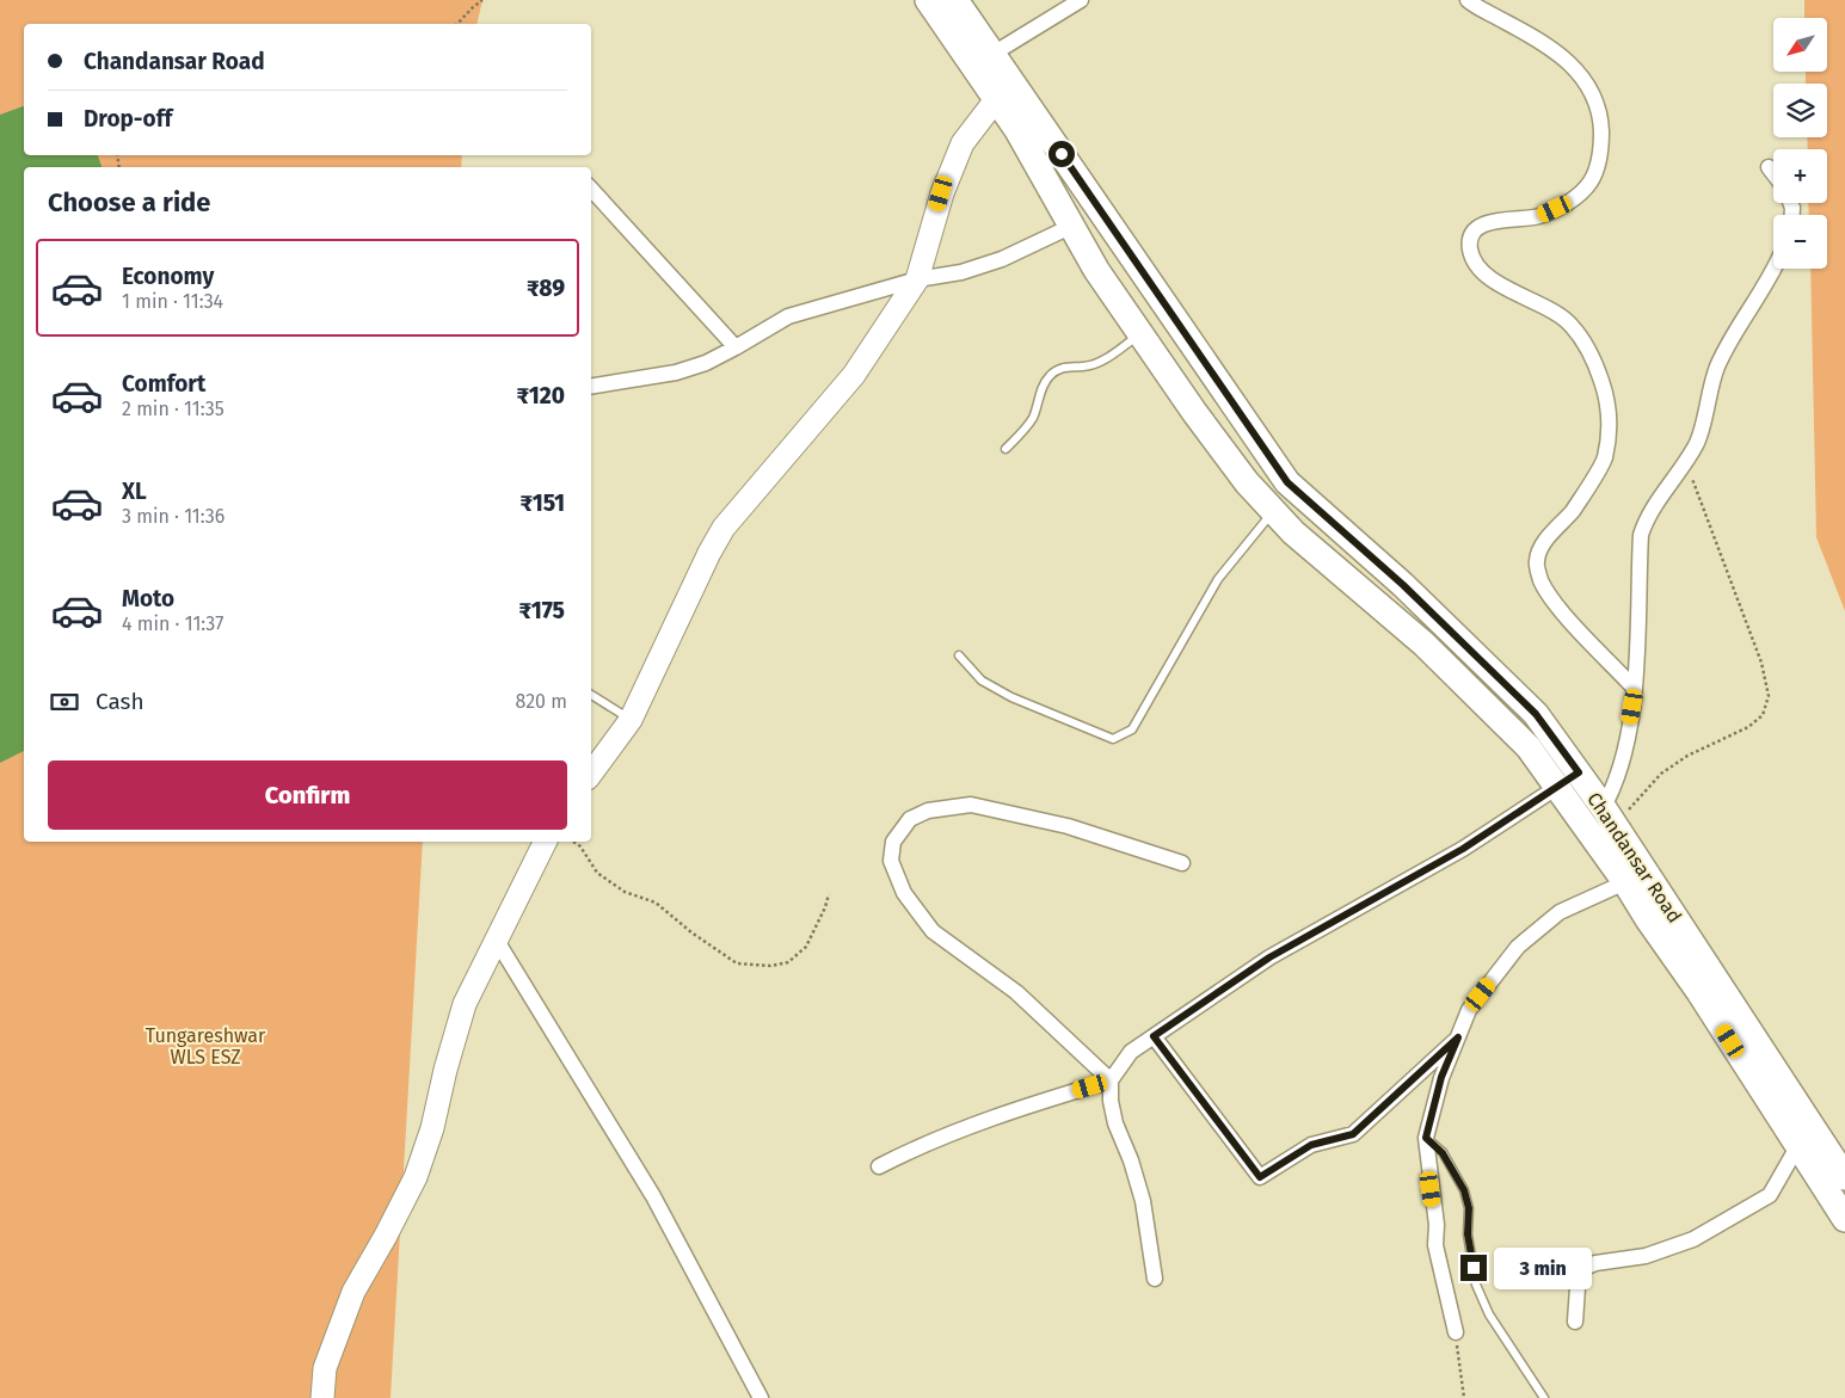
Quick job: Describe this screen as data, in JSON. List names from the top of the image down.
{
  "streets": {
    "main road": ["Chandansar Road"]
  },
  "parks": ["Tungareshwar WLS ESZ"],
  "north": "bottom left",
  "page": {
    "map_buttons": ["+", "−"],
    "banner": ["Chandansar Road", "Drop-off"],
    "heading": "Choose a ride",
    "list": [
      {
        "name": "Economy",
        "note": "1 min · 11:34",
        "value": "₹89"
      },
      {
        "name": "Comfort",
        "note": "2 min · 11:35",
        "value": "₹120"
      },
      {
        "name": "XL",
        "note": "3 min · 11:36",
        "value": "₹151"
      },
      {
        "name": "Moto",
        "note": "4 min · 11:37",
        "value": "₹175"
      }
    ],
    "pay": ["Cash", "820 m"],
    "buttons": "Confirm",
    "bubble": "3 min"
  }
}
